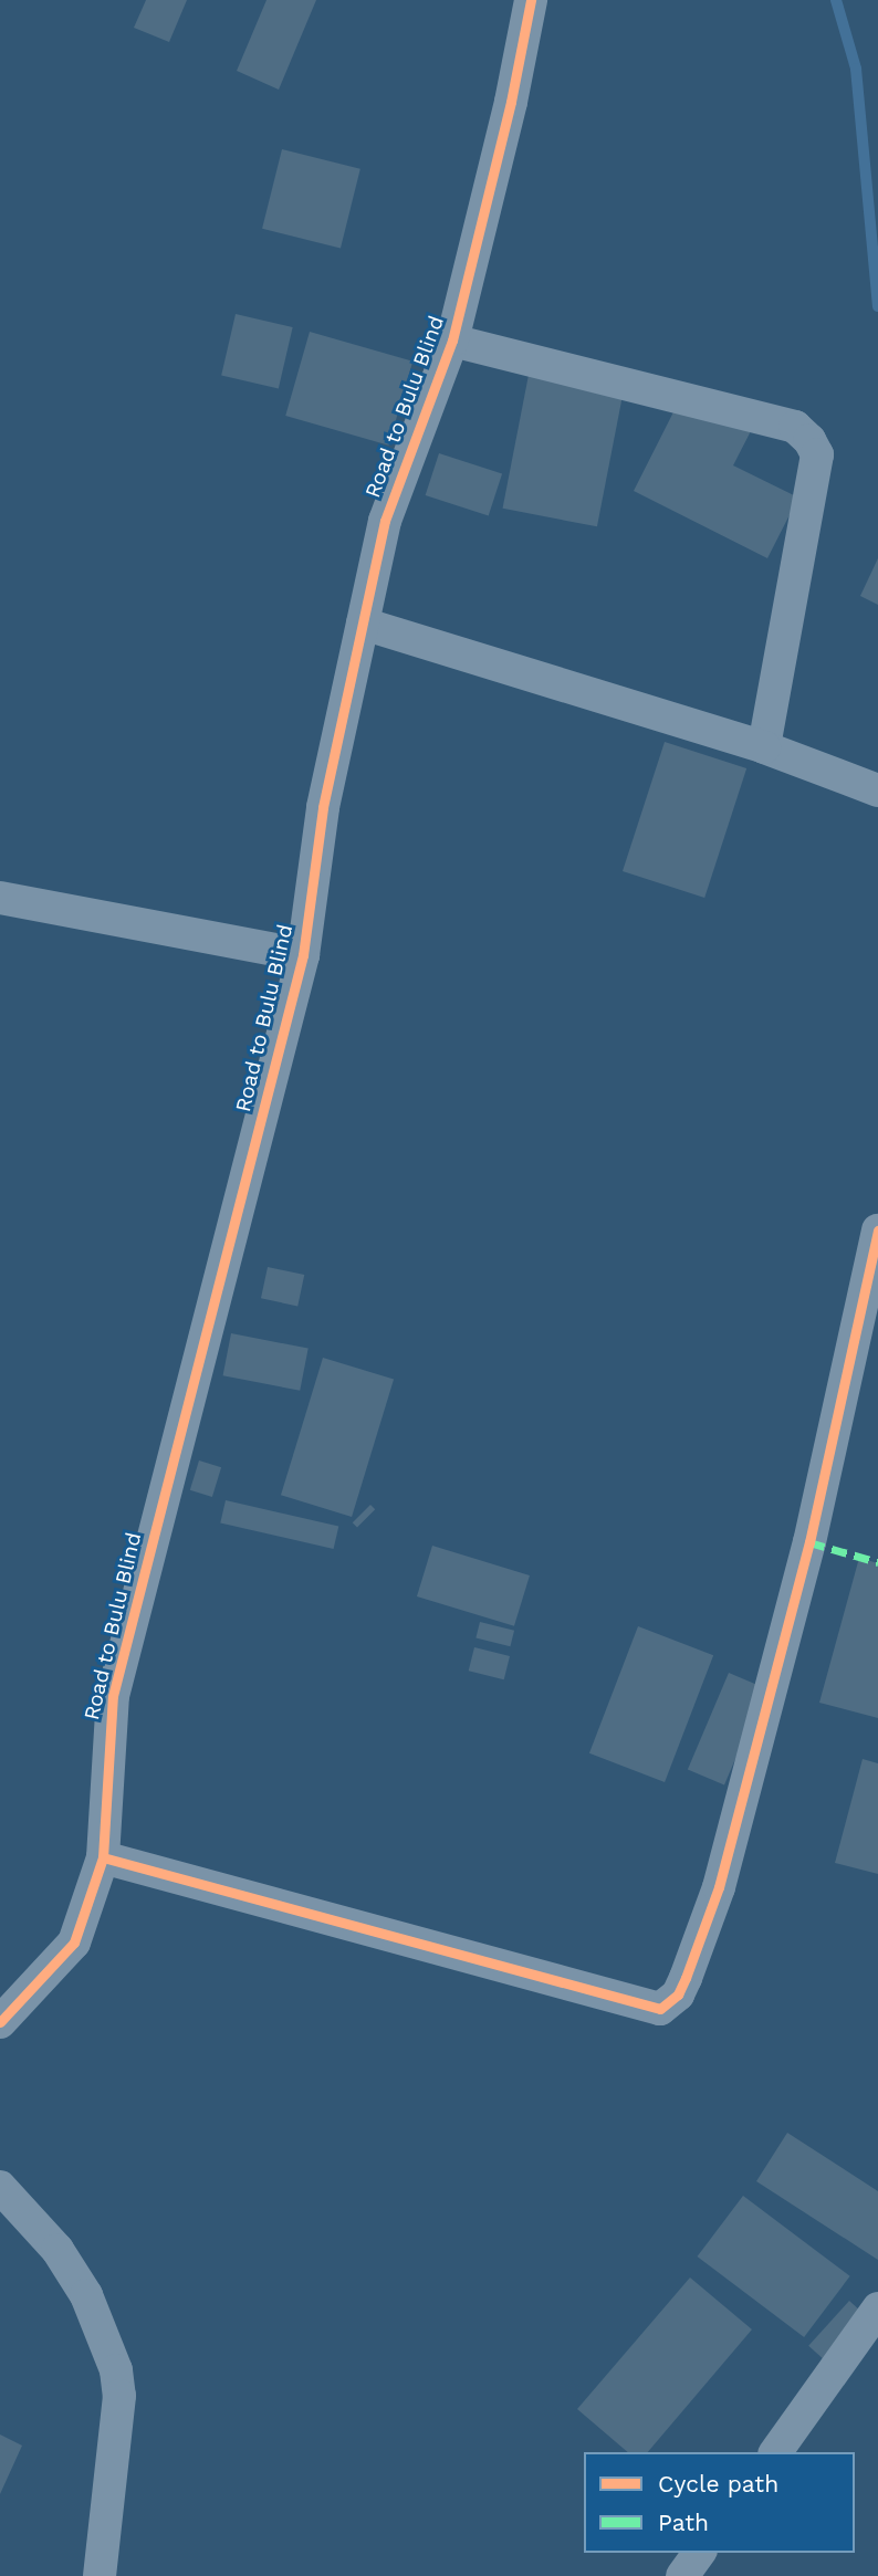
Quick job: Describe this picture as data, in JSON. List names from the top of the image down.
{
  "streets": {
    "street": ["Road to Bulu Blind"]
  },
  "legend": ["Cycle path", "Path"]
}
